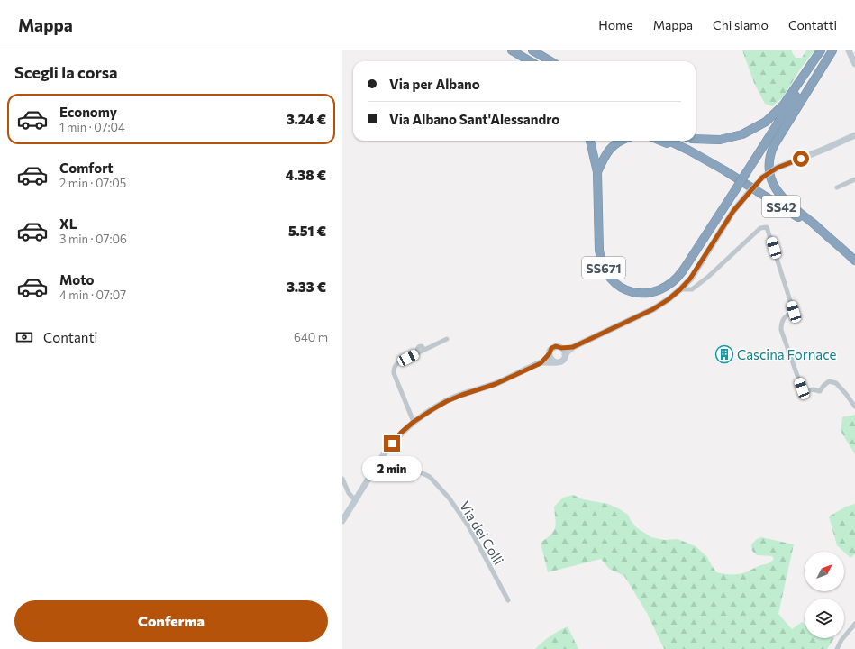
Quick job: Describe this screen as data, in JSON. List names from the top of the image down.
{
  "streets": {
    "highway": ["SS42", "SS671"],
    "street": ["Via dei Colli"]
  },
  "places": {
    "building": ["Cascina Fornace"]
  },
  "north": "top right",
  "page": {
    "header": "Mappa",
    "nav": [
      "Home",
      "Mappa",
      "Chi siamo",
      "Contatti"
    ],
    "heading": "Scegli la corsa",
    "banner": ["Via per Albano", "Via Albano Sant'Alessandro"],
    "list": [
      {
        "name": "Economy",
        "note": "1 min · 07:04",
        "value": "3.24 €"
      },
      {
        "name": "Comfort",
        "note": "2 min · 07:05",
        "value": "4.38 €"
      },
      {
        "name": "XL",
        "note": "3 min · 07:06",
        "value": "5.51 €"
      },
      {
        "name": "Moto",
        "note": "4 min · 07:07",
        "value": "3.33 €"
      }
    ],
    "pay": ["Contanti", "640 m"],
    "bubble": "2 min",
    "buttons": "Conferma"
  }
}
